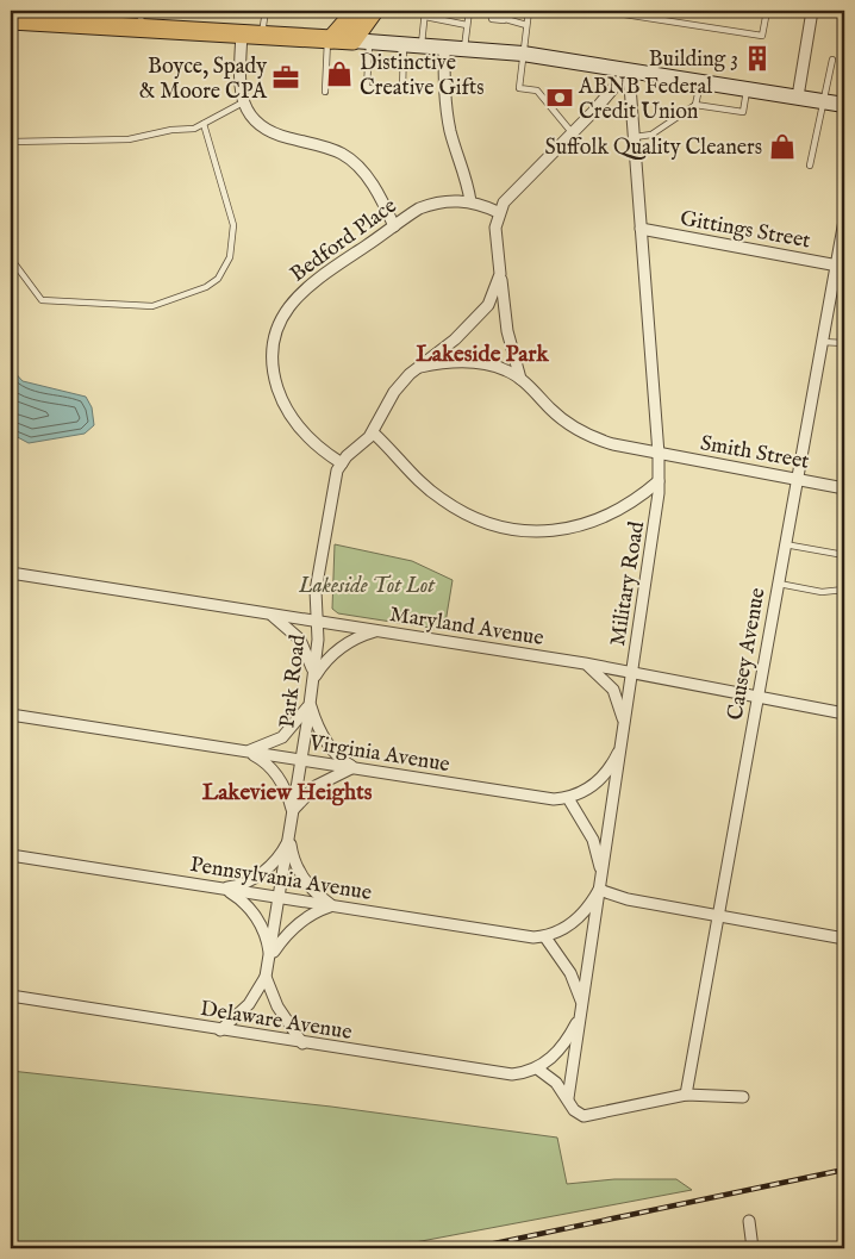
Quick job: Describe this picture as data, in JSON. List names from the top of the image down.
{
  "streets": {
    "street": [
      "Gittings Street",
      "Bedford Place",
      "Smith Street",
      "Military Road",
      "Maryland Avenue",
      "Causey Avenue",
      "Park Road",
      "Virginia Avenue",
      "Pennsylvania Avenue",
      "Delaware Avenue"
    ]
  },
  "crossings": [
    ["Gittings Street", "Military Road"],
    ["Gittings Street", "Causey Avenue"],
    ["Bedford Place", "Park Road"],
    ["Smith Street", "Military Road"],
    ["Smith Street", "Causey Avenue"],
    ["Military Road", "Maryland Avenue"],
    ["Maryland Avenue", "Causey Avenue"],
    ["Maryland Avenue", "Park Road"],
    ["Park Road", "Virginia Avenue"],
    ["Park Road", "Pennsylvania Avenue"],
    ["Park Road", "Delaware Avenue"]
  ],
  "districts": ["Lakeside Park", "Lakeview Heights"],
  "parks": ["Lakeside Tot Lot"],
  "places": {
    "building": ["Building 3"],
    "shop": ["Distinctive Creative Gifts", "Suffolk Quality Cleaners"],
    "office": ["Boyce, Spady & Moore CPA"],
    "bank": ["ABNB Federal Credit Union"]
  }
}
